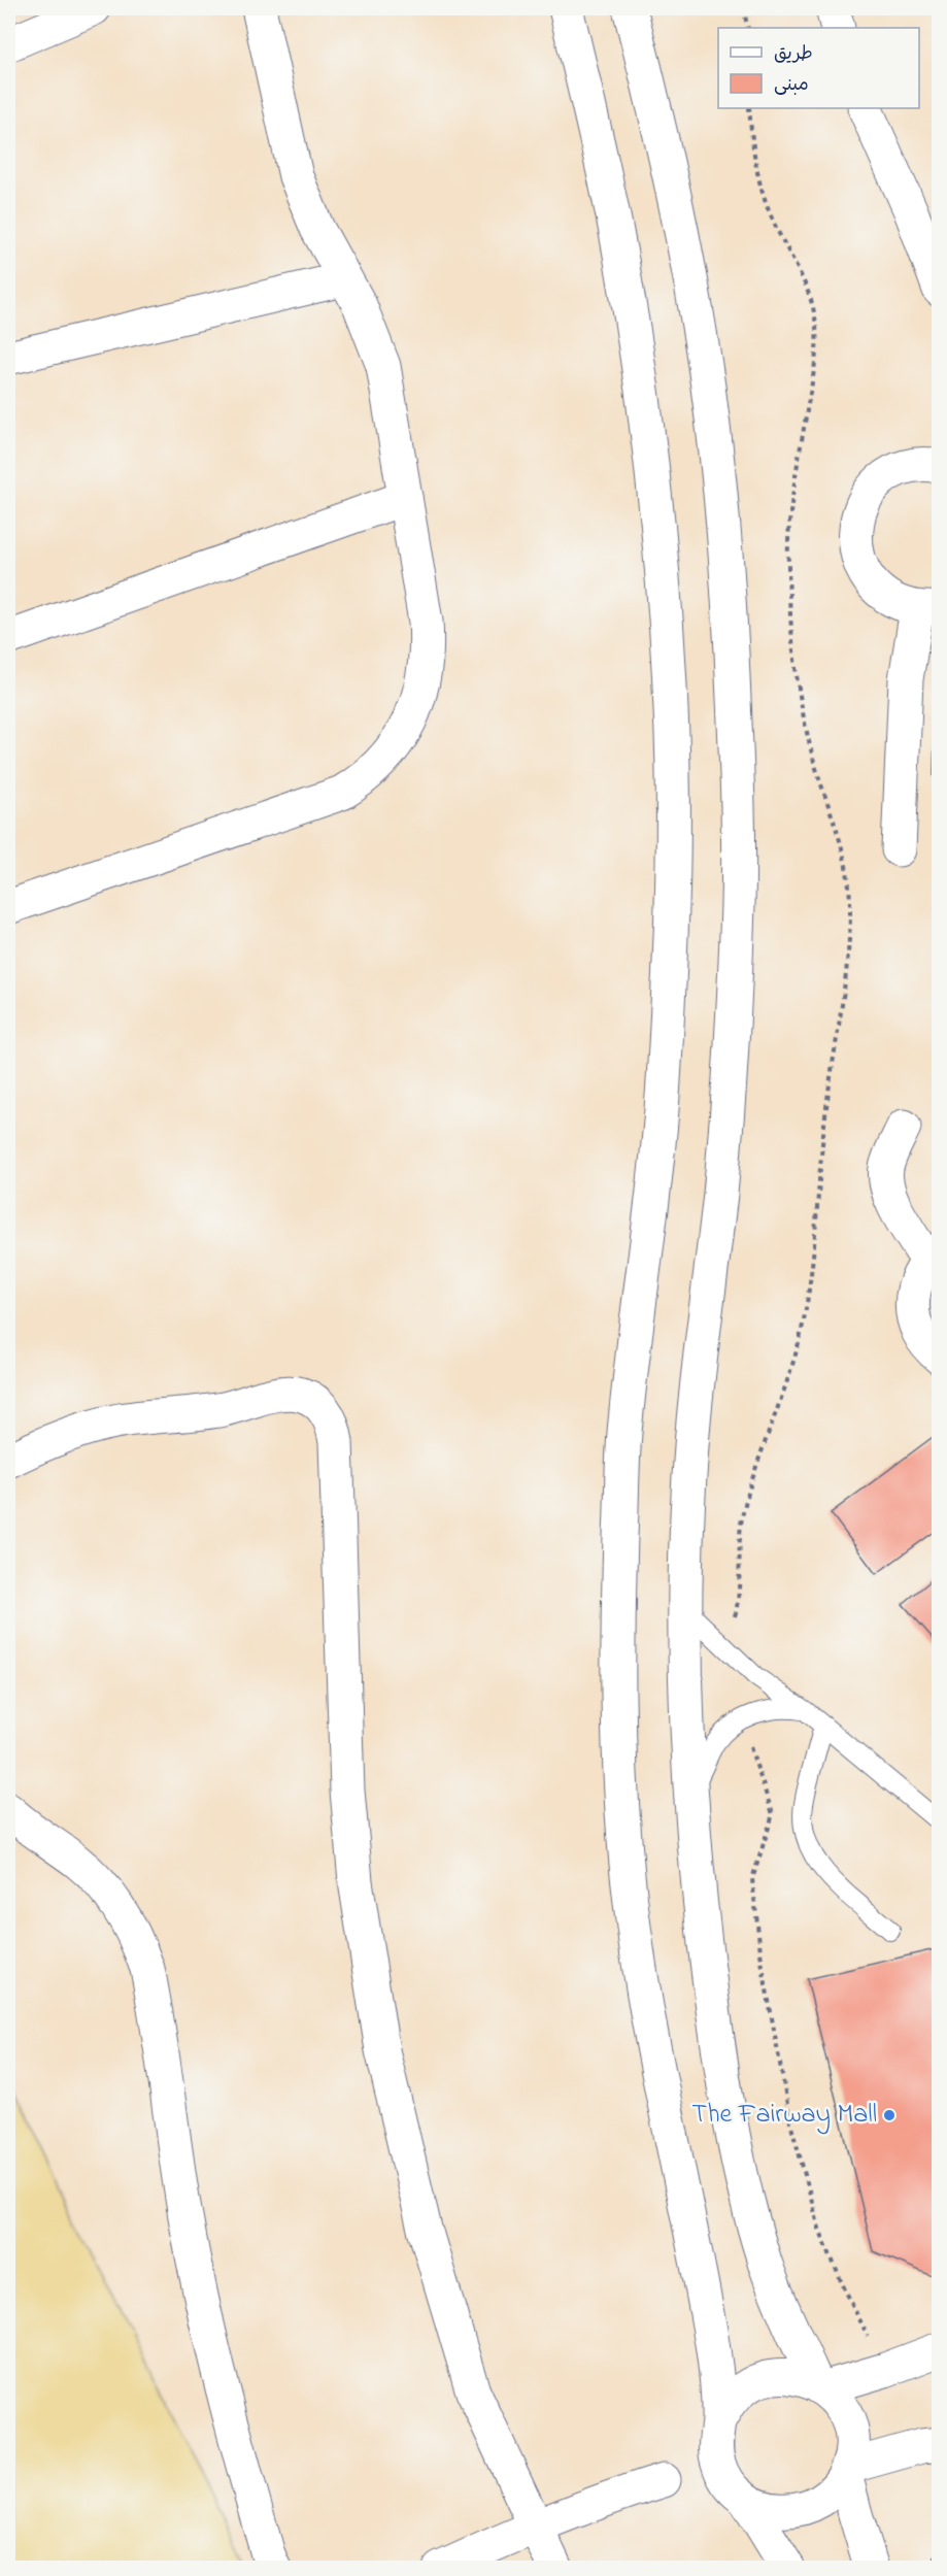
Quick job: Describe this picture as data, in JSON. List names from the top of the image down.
{
  "places": ["The Fairway Mall"],
  "legend": ["طريق", "مبنى"]
}
